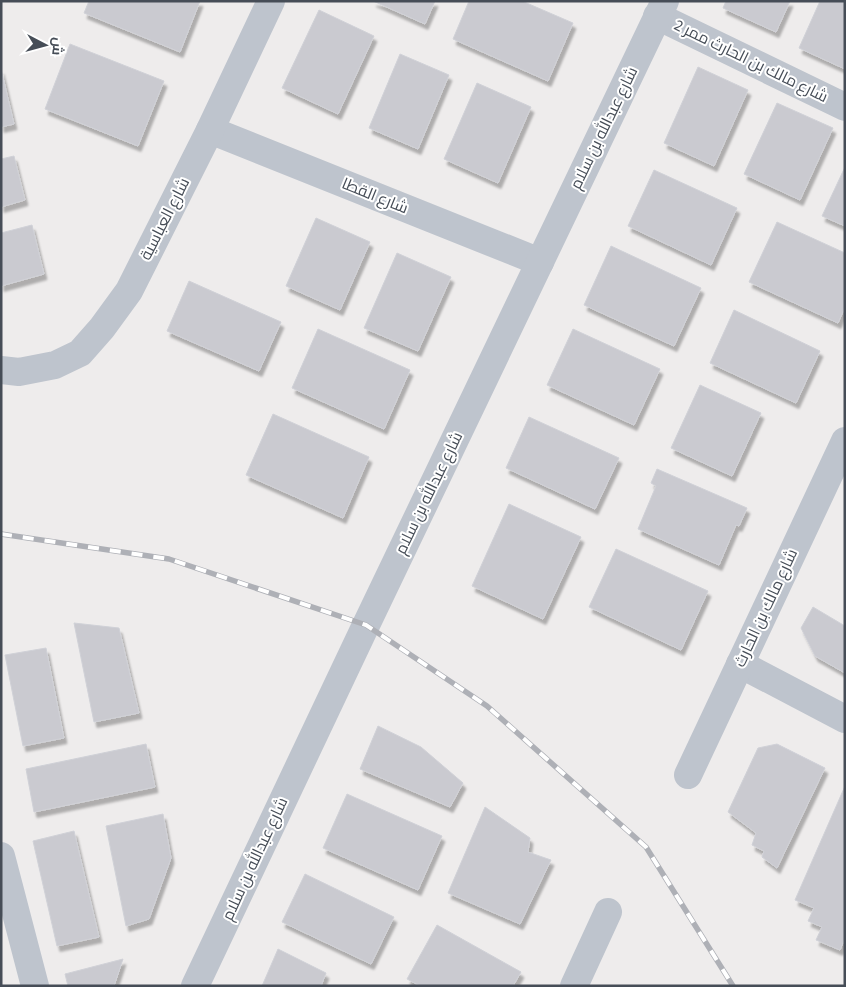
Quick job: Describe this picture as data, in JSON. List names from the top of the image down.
{
  "streets": {
    "street": [
      "شارع مالك بن الحارث ممر 2",
      "شارع عبدالله بن سلام",
      "شارع القطا",
      "شارع العباسية",
      "شارع مالك بن الحارث"
    ]
  },
  "crossings": [
    ["شارع مالك بن الحارث ممر 2", "شارع عبدالله بن سلام"],
    ["شارع عبدالله بن سلام", "شارع القطا"],
    ["شارع القطا", "شارع العباسية"]
  ],
  "north": "right"
}
